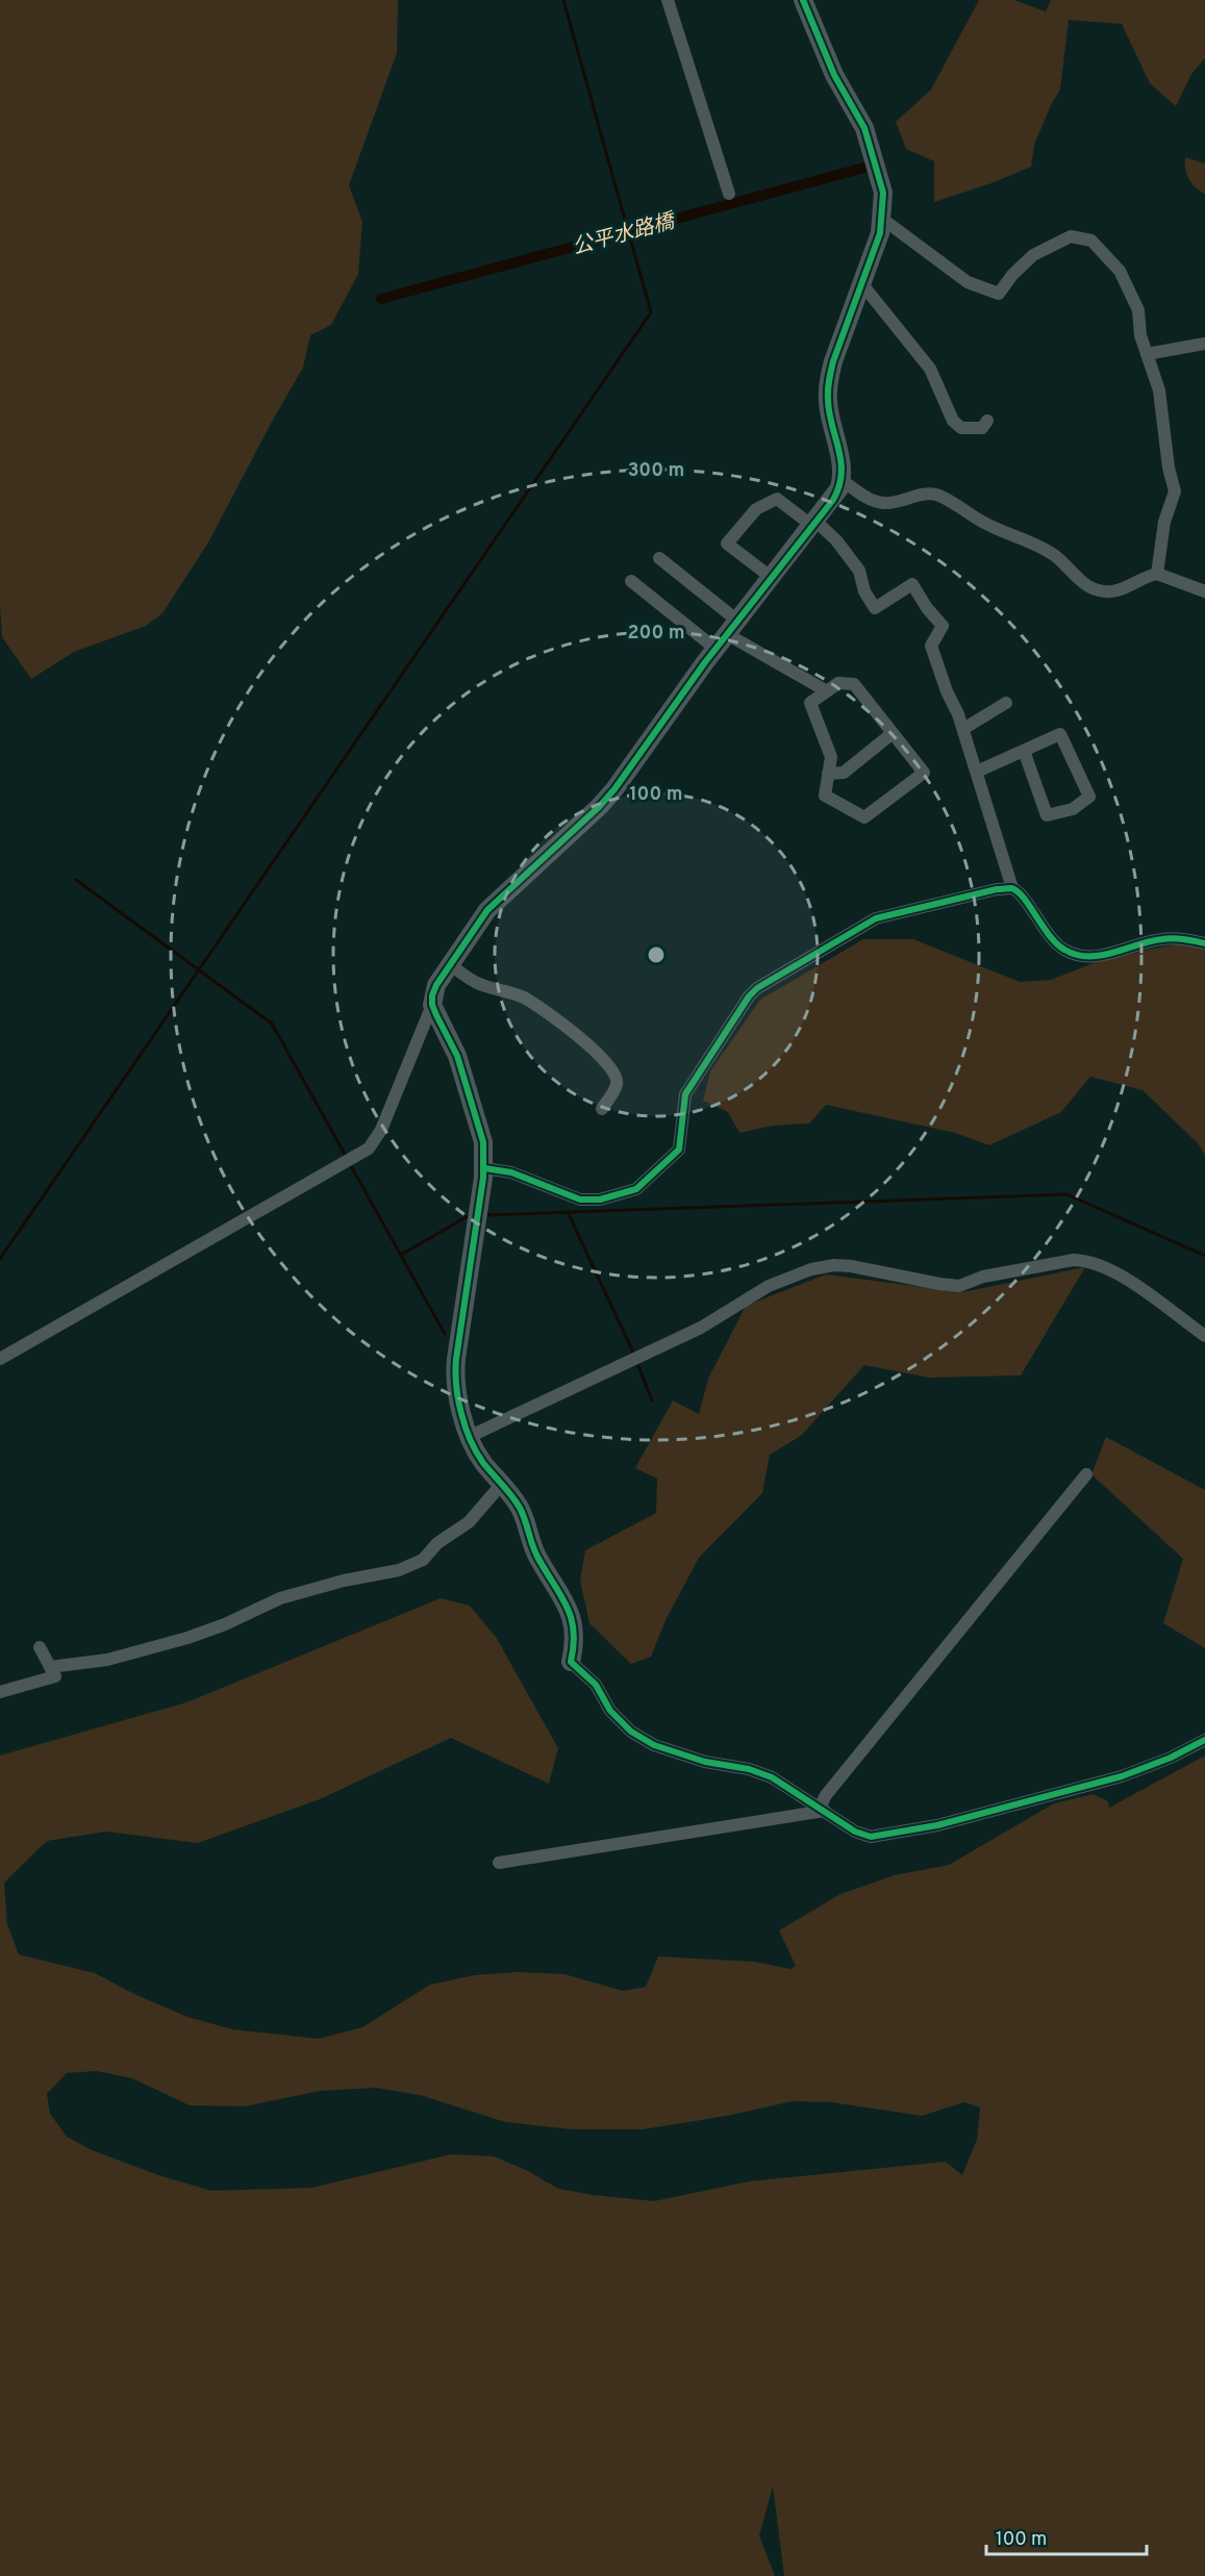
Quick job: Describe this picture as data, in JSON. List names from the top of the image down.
{
  "water": ["公平水路橋"],
  "scale_bar": "100 m",
  "rings": ["300 m", "200 m", "100 m"]
}
